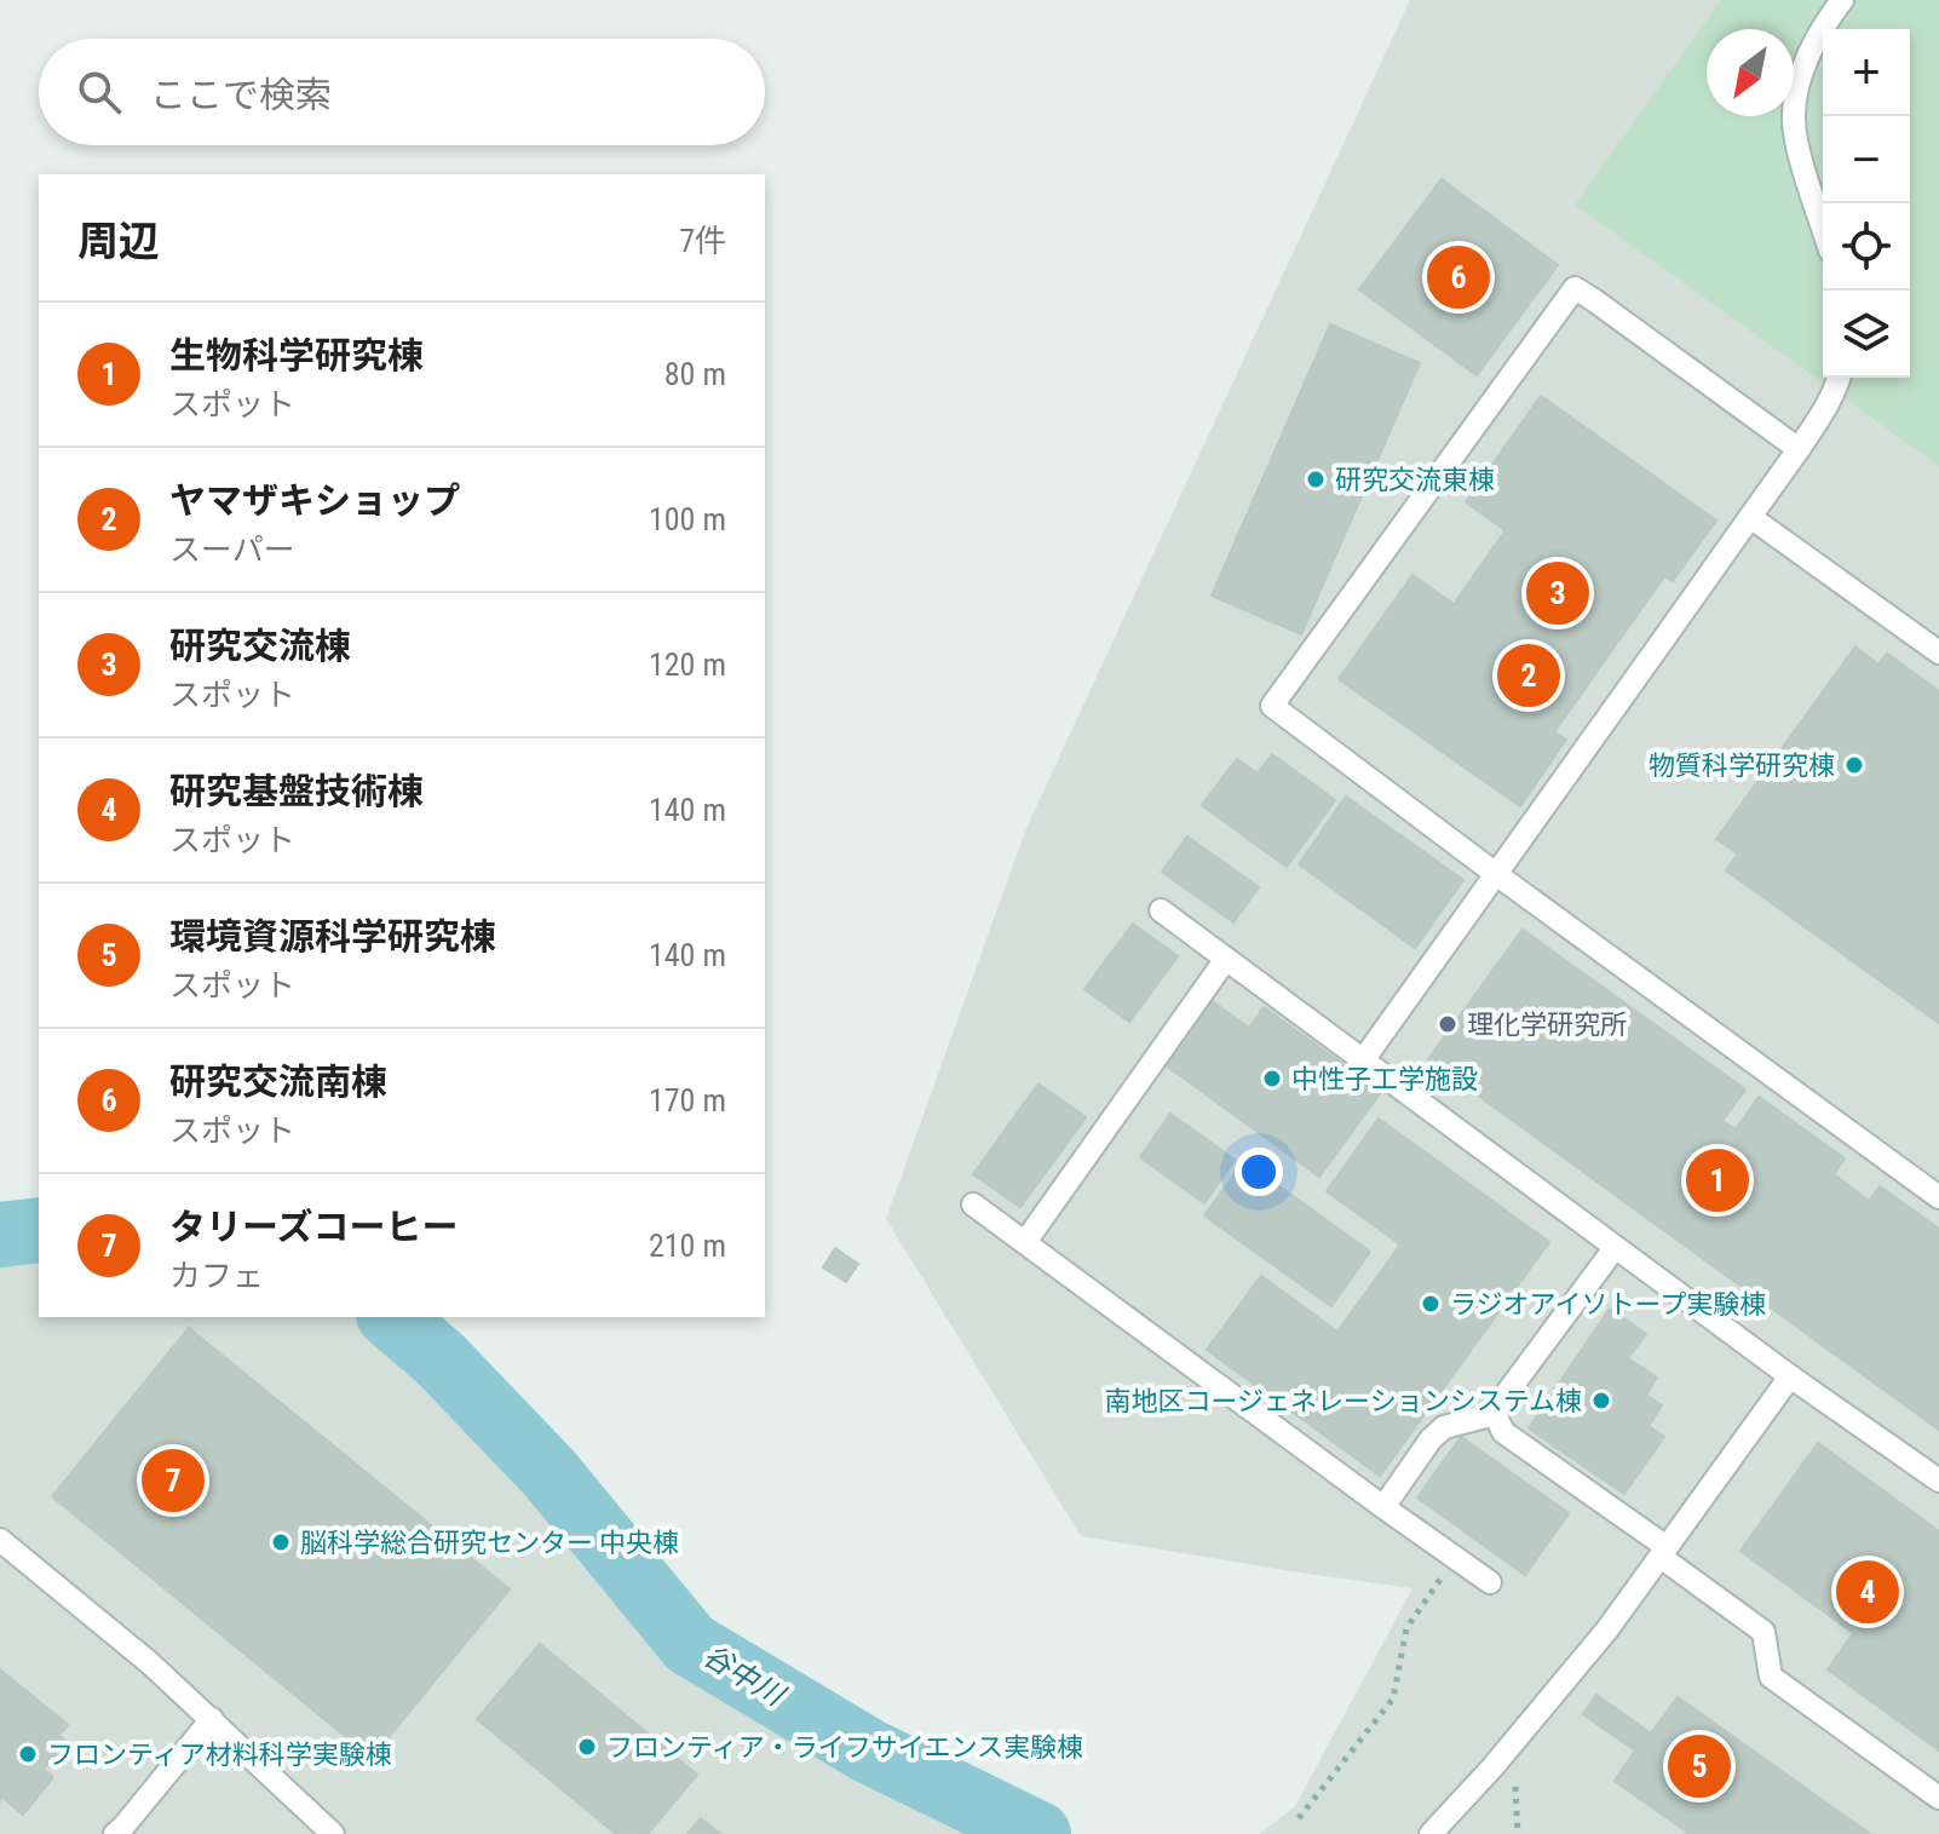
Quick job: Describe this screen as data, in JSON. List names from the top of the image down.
{
  "water": ["谷中川"],
  "places": [
    "研究交流東棟",
    "物質科学研究棟",
    "理化学研究所",
    "中性子工学施設",
    "ラジオアイソトープ実験棟",
    "南地区コージェネレーションシステム棟",
    "脳科学総合研究センター 中央棟",
    "フロンティア・ライフサイエンス実験棟",
    "フロンティア材料科学実験棟"
  ],
  "north": "bottom left",
  "page": {
    "map_buttons": ["+", "−"],
    "search": "ここで検索",
    "heading": ["周辺", "7件"],
    "pins": [
      "6",
      "3",
      "2",
      "1",
      "7",
      "4",
      "5"
    ],
    "list": [
      {
        "mark": "1",
        "name": "生物科学研究棟",
        "note": "スポット",
        "value": "80 m"
      },
      {
        "mark": "2",
        "name": "ヤマザキショップ",
        "note": "スーパー",
        "value": "100 m"
      },
      {
        "mark": "3",
        "name": "研究交流棟",
        "note": "スポット",
        "value": "120 m"
      },
      {
        "mark": "4",
        "name": "研究基盤技術棟",
        "note": "スポット",
        "value": "140 m"
      },
      {
        "mark": "5",
        "name": "環境資源科学研究棟",
        "note": "スポット",
        "value": "140 m"
      },
      {
        "mark": "6",
        "name": "研究交流南棟",
        "note": "スポット",
        "value": "170 m"
      },
      {
        "mark": "7",
        "name": "タリーズコーヒー",
        "note": "カフェ",
        "value": "210 m"
      }
    ]
  }
}
